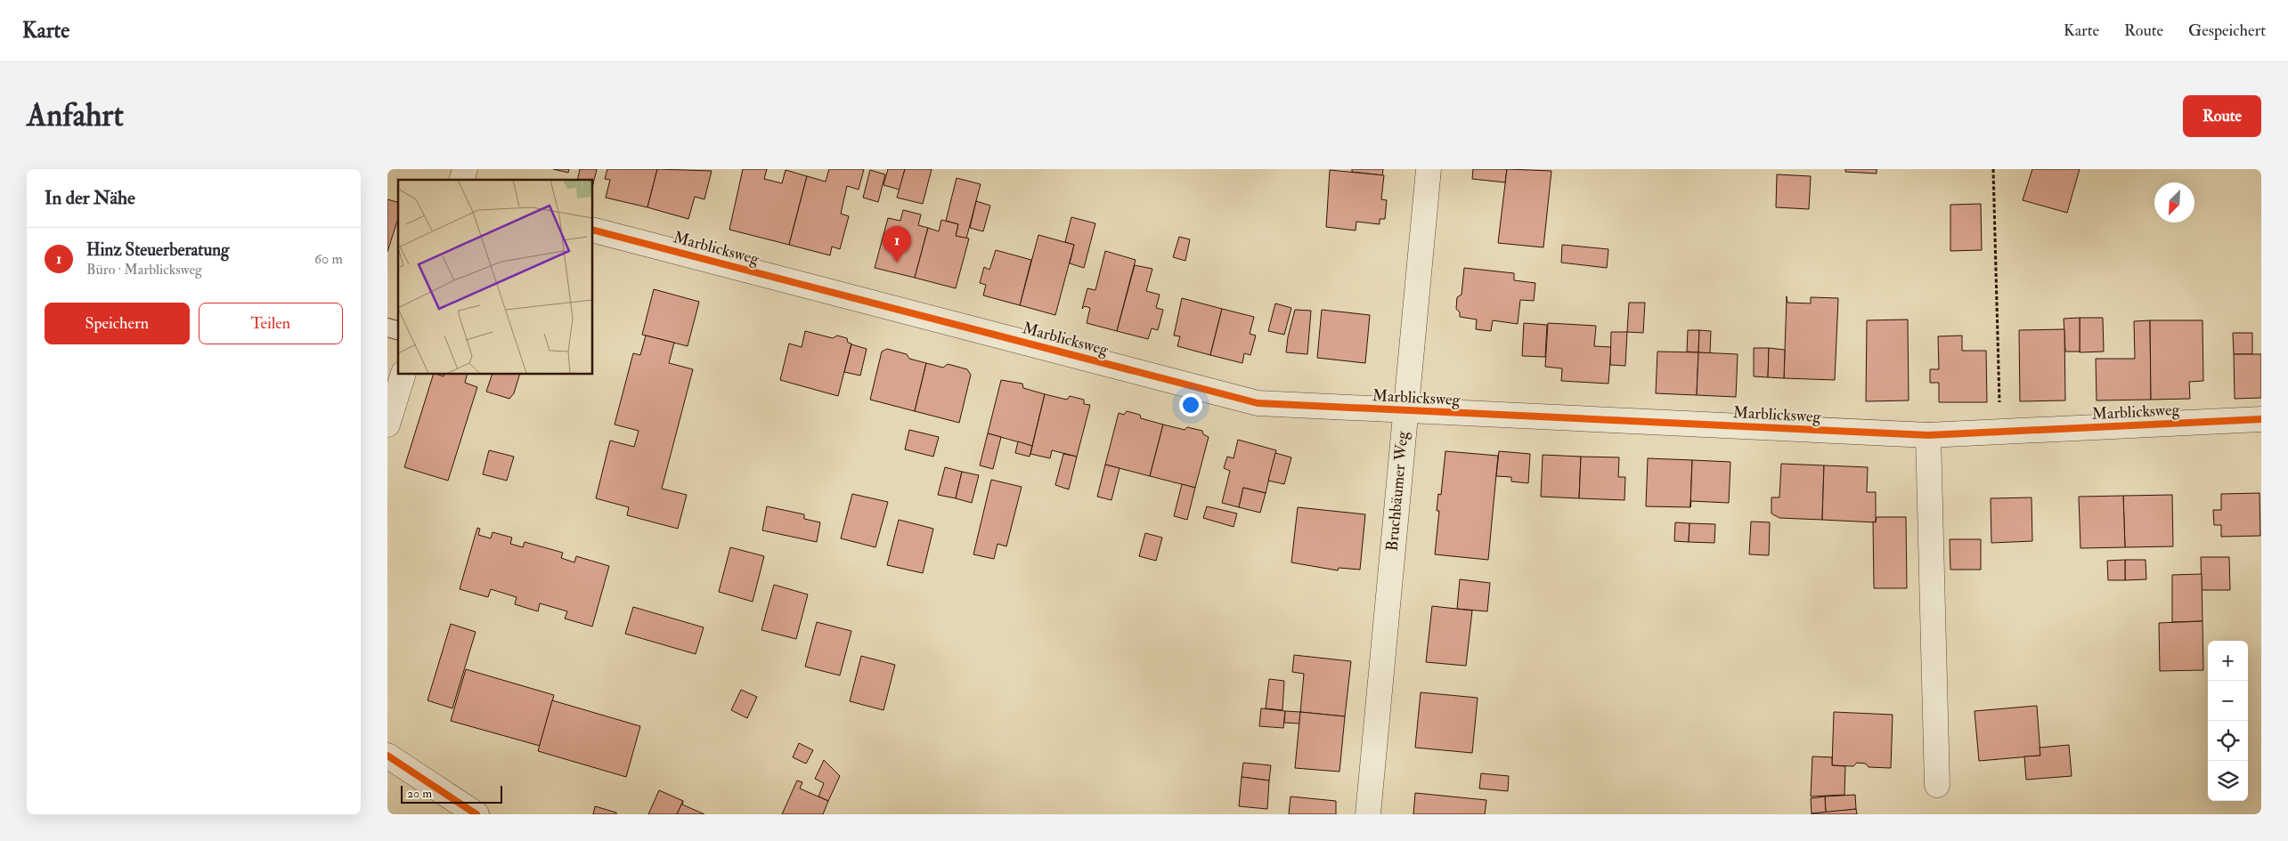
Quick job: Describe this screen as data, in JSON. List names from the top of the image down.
{
  "streets": {
    "street": ["Marblicksweg", "Bruchbäumer Weg"]
  },
  "crossings": [
    ["Marblicksweg", "Bruchbäumer Weg"]
  ],
  "scale_bar": "20 m",
  "north": "bottom left",
  "page": {
    "header": "Karte",
    "nav": ["Karte", "Route", "Gespeichert"],
    "buttons": [
      "Route",
      ["Speichern", "Teilen"]
    ],
    "title": "Anfahrt",
    "heading": "In der Nähe",
    "pins": "1",
    "list": [
      {
        "mark": "1",
        "name": "Hinz Steuerberatung",
        "note": "Büro · Marblicksweg",
        "value": "60 m"
      }
    ],
    "map_buttons": ["+", "−"],
    "scale": "20 m"
  }
}
